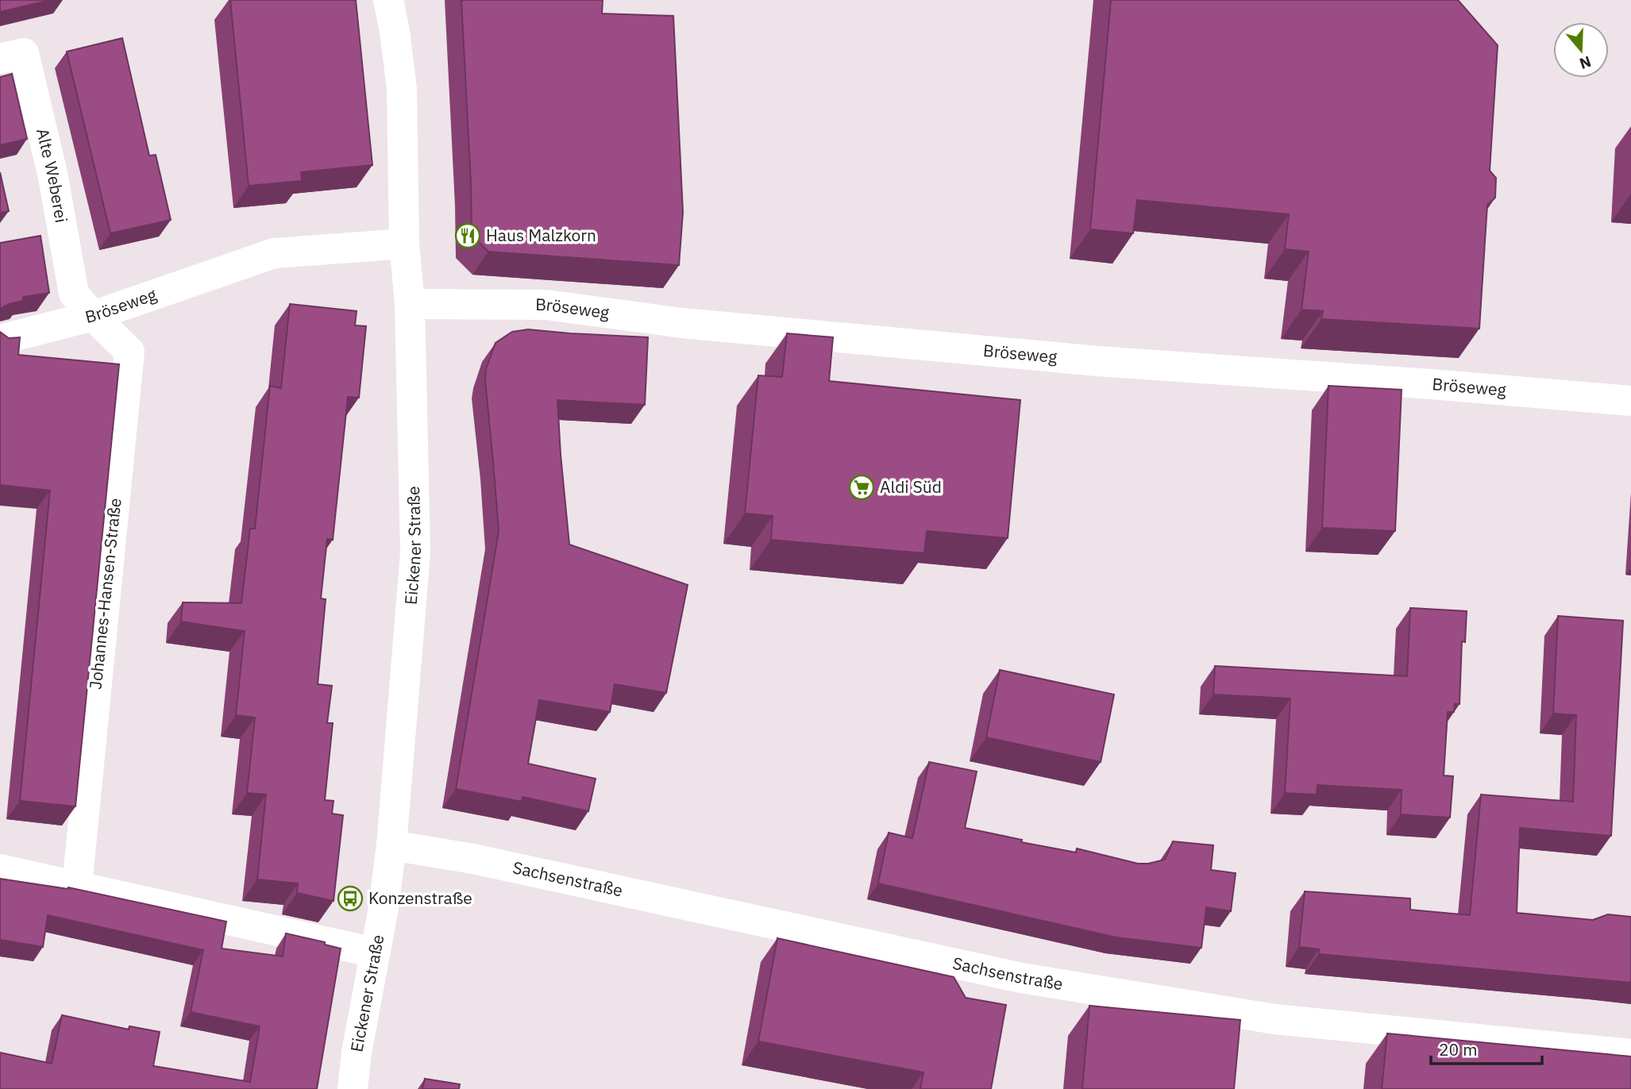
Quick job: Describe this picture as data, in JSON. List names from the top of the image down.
{
  "streets": {
    "street": [
      "Alte Weberei",
      "Bröseweg",
      "Eickener Straße",
      "Johannes-Hansen-Straße",
      "Sachsenstraße"
    ]
  },
  "crossings": [
    ["Alte Weberei", "Bröseweg"],
    ["Alte Weberei", "Johannes-Hansen-Straße"],
    ["Bröseweg", "Eickener Straße"],
    ["Bröseweg", "Johannes-Hansen-Straße"],
    ["Eickener Straße", "Sachsenstraße"]
  ],
  "places": {
    "restaurant": ["Haus Malzkorn"],
    "supermarket": ["Aldi Süd"],
    "bus stop": ["Konzenstraße"]
  },
  "scale_bar": "20 m",
  "north": "bottom"
}
